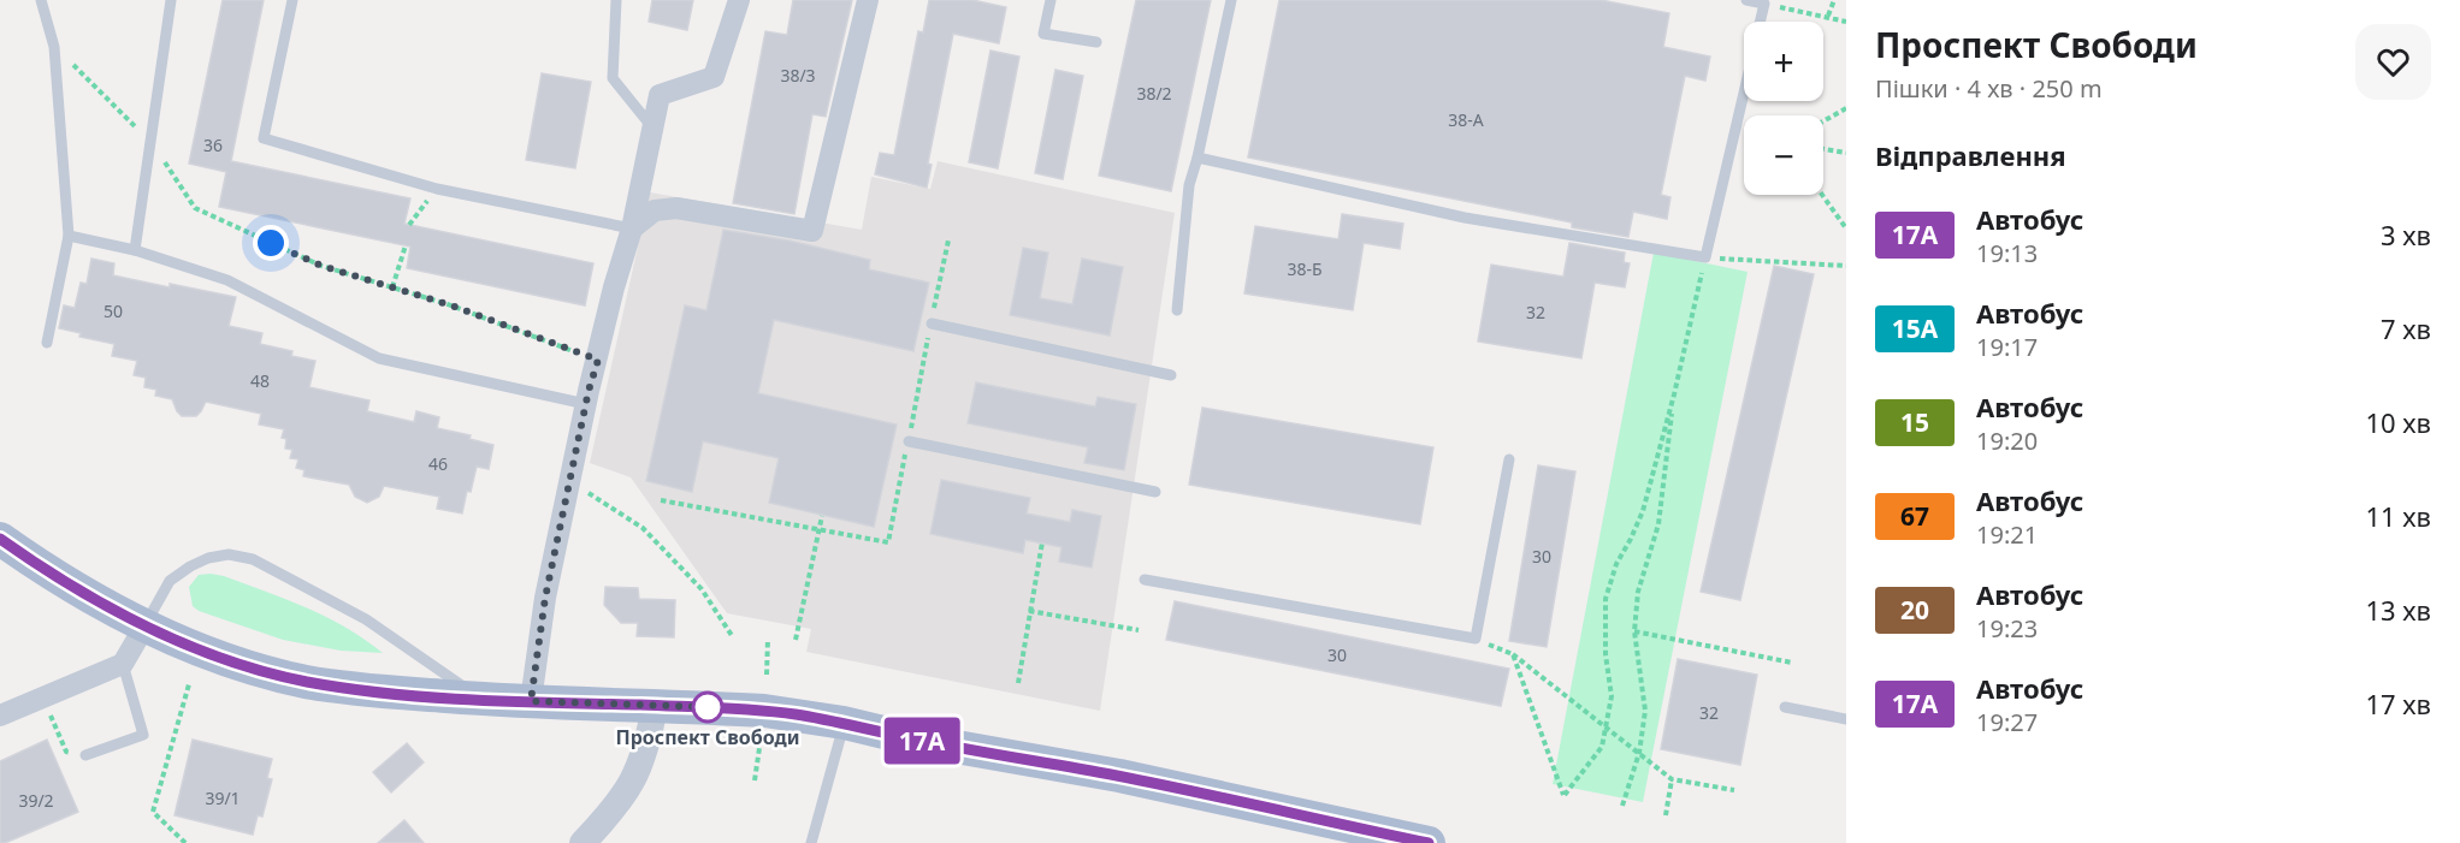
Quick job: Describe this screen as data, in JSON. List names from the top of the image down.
{
  "places": ["Проспект Свободи"],
  "lines": ["bus line 17А"],
  "house_numbers": [
    "38/3",
    "38/2",
    "38-А",
    "36",
    "38-Б",
    "50",
    "32",
    "48",
    "46",
    "30",
    "30",
    "32",
    "39/1",
    "39/2"
  ],
  "page": {
    "on_map": "17А",
    "heading": [
      ["Проспект Свободи", "Пішки · 4 хв · 250 m"],
      "Відправлення"
    ],
    "map_buttons": ["+", "−"],
    "list": [
      {
        "mark": "17А",
        "name": "Автобус",
        "note": "19:13",
        "value": "3 хв"
      },
      {
        "mark": "15А",
        "name": "Автобус",
        "note": "19:17",
        "value": "7 хв"
      },
      {
        "mark": "15",
        "name": "Автобус",
        "note": "19:20",
        "value": "10 хв"
      },
      {
        "mark": "67",
        "name": "Автобус",
        "note": "19:21",
        "value": "11 хв"
      },
      {
        "mark": "20",
        "name": "Автобус",
        "note": "19:23",
        "value": "13 хв"
      },
      {
        "mark": "17А",
        "name": "Автобус",
        "note": "19:27",
        "value": "17 хв"
      }
    ]
  }
}
